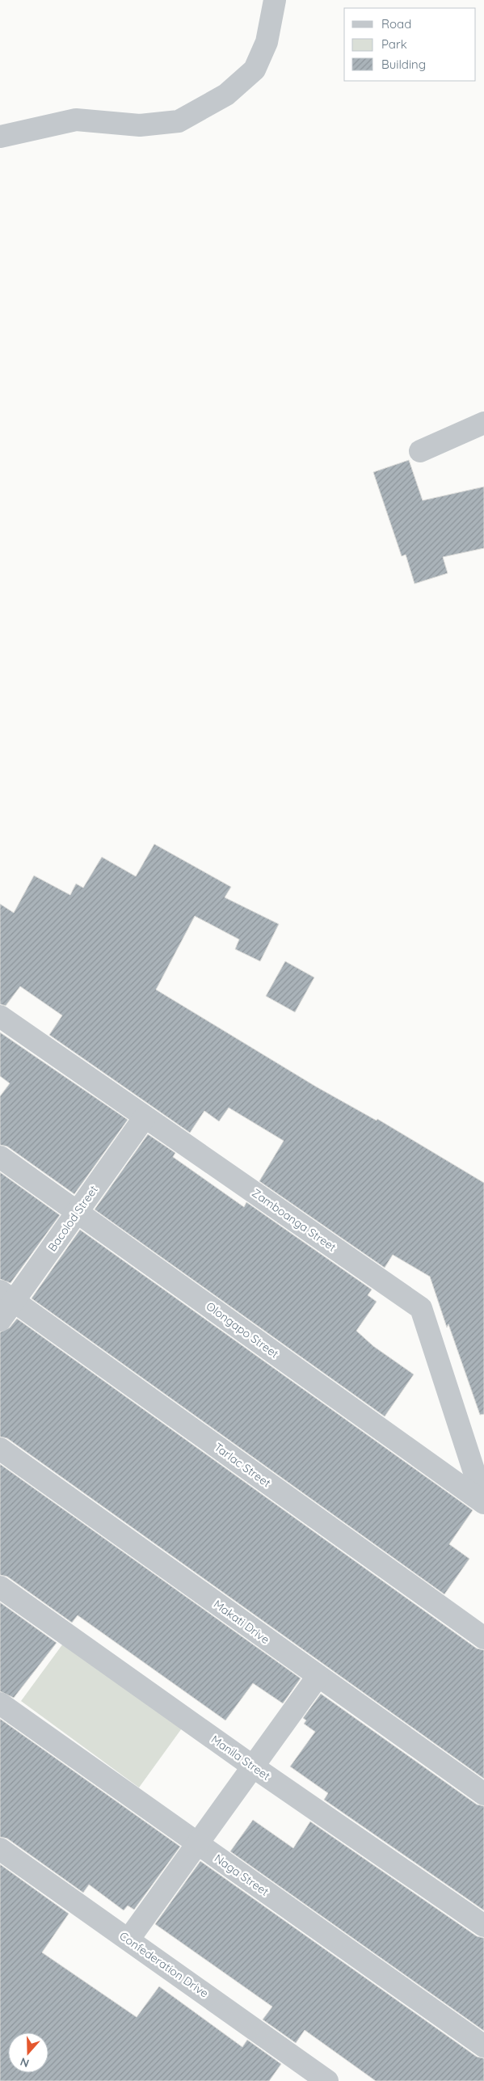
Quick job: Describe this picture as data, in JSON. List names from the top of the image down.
{
  "streets": {
    "street": [
      "Bacolod Street",
      "Zamboanga Street",
      "Olongapo Street",
      "Tarlac Street",
      "Makati Drive",
      "Manila Street",
      "Naga Street",
      "Confederation Drive"
    ]
  },
  "crossings": [
    ["Bacolod Street", "Zamboanga Street"],
    ["Bacolod Street", "Olongapo Street"],
    ["Bacolod Street", "Tarlac Street"],
    ["Zamboanga Street", "Olongapo Street"]
  ],
  "legend": ["Road", "Park", "Building"],
  "north": "bottom"
}
